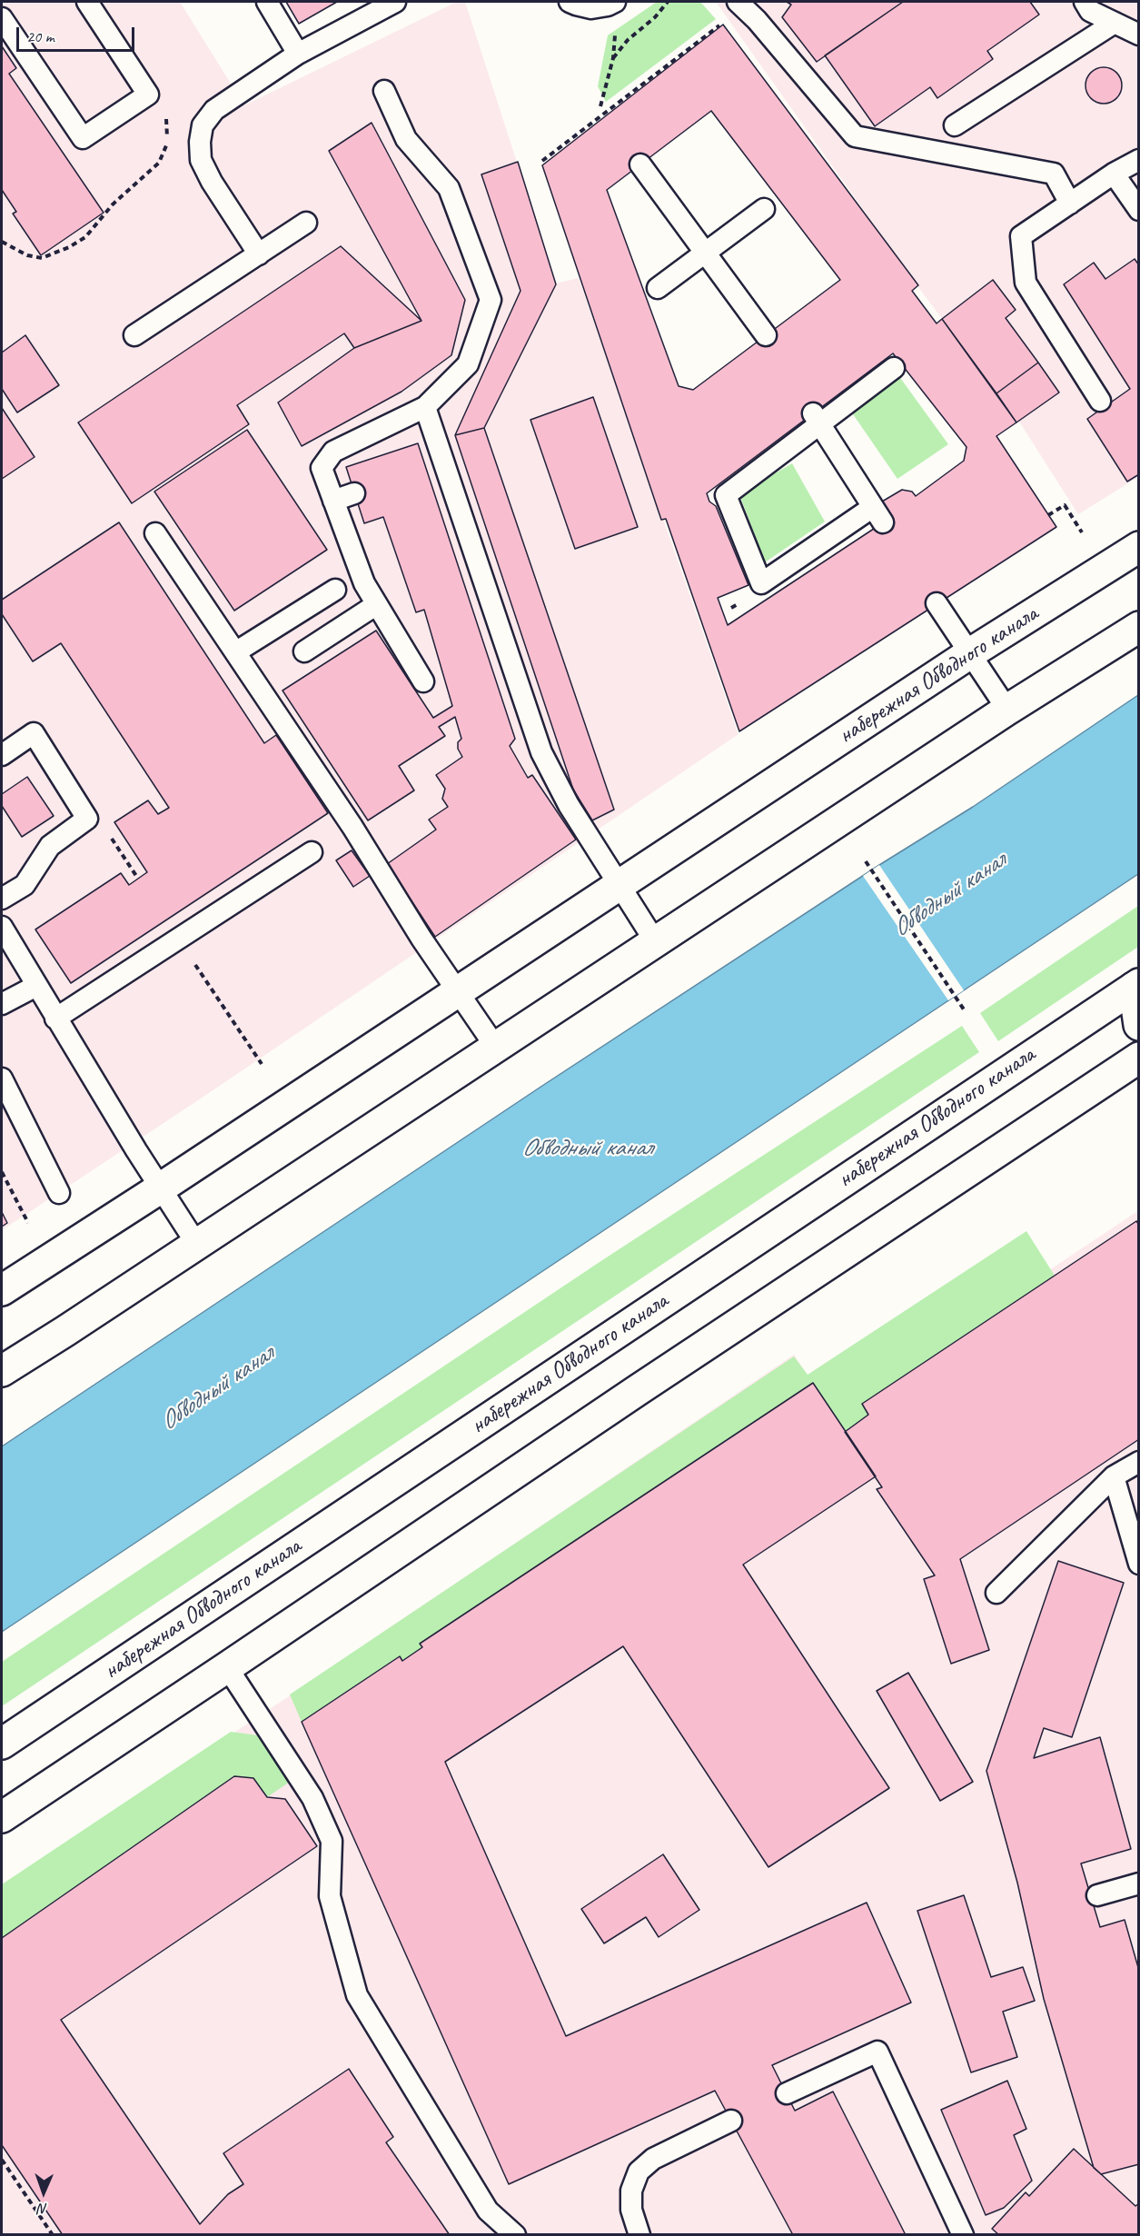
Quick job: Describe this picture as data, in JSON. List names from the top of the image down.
{
  "streets": {
    "main road": ["набережная Обводного канала"]
  },
  "water": ["Обводный канал"],
  "scale_bar": "20 m",
  "north": "bottom"
}
